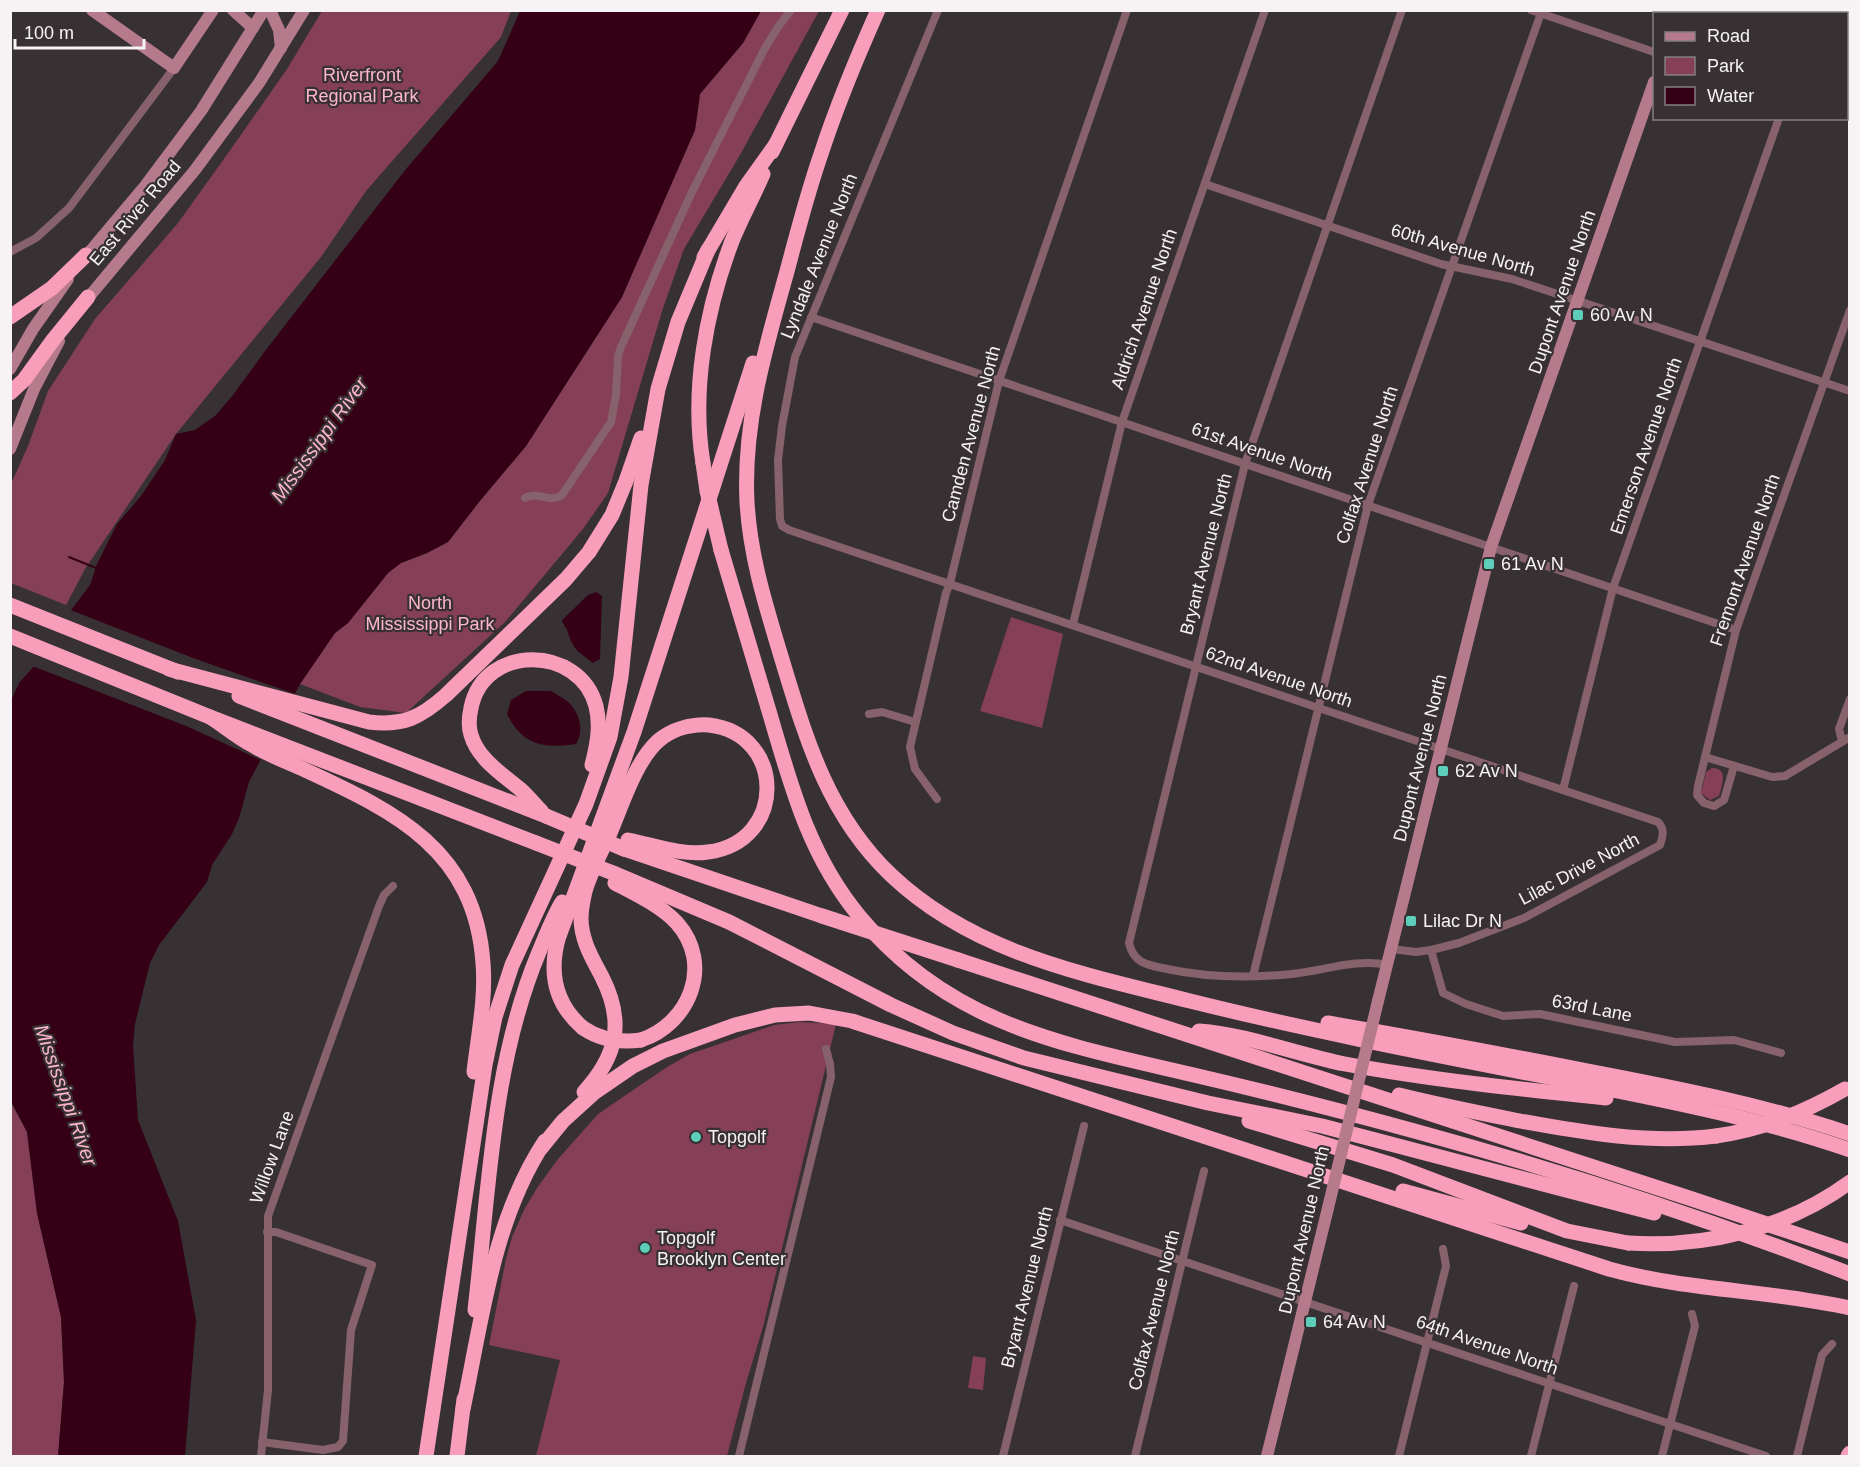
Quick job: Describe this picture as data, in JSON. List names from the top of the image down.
{
  "streets": {
    "street": [
      "East River Road",
      "60th Avenue North",
      "Lyndale Avenue North",
      "Dupont Avenue North",
      "Aldrich Avenue North",
      "Camden Avenue North",
      "Emerson Avenue North",
      "61st Avenue North",
      "Colfax Avenue North",
      "Bryant Avenue North",
      "Fremont Avenue North",
      "62nd Avenue North",
      "Lilac Drive North",
      "63rd Lane",
      "Willow Lane",
      "64th Avenue North"
    ]
  },
  "crossings": [
    ["60th Avenue North", "Dupont Avenue North"],
    ["60th Avenue North", "Aldrich Avenue North"],
    ["60th Avenue North", "Emerson Avenue North"],
    ["60th Avenue North", "Colfax Avenue North"],
    ["60th Avenue North", "Bryant Avenue North"],
    ["60th Avenue North", "Fremont Avenue North"],
    ["Lyndale Avenue North", "61st Avenue North"],
    ["Lyndale Avenue North", "62nd Avenue North"],
    ["Dupont Avenue North", "61st Avenue North"],
    ["Dupont Avenue North", "62nd Avenue North"],
    ["Dupont Avenue North", "Lilac Drive North"],
    ["Dupont Avenue North", "64th Avenue North"],
    ["Aldrich Avenue North", "61st Avenue North"],
    ["Aldrich Avenue North", "62nd Avenue North"],
    ["Camden Avenue North", "61st Avenue North"],
    ["Camden Avenue North", "62nd Avenue North"],
    ["Emerson Avenue North", "61st Avenue North"],
    ["Emerson Avenue North", "62nd Avenue North"],
    ["61st Avenue North", "Colfax Avenue North"],
    ["61st Avenue North", "Bryant Avenue North"],
    ["61st Avenue North", "Fremont Avenue North"],
    ["Colfax Avenue North", "Bryant Avenue North"],
    ["Colfax Avenue North", "62nd Avenue North"],
    ["Colfax Avenue North", "64th Avenue North"],
    ["Bryant Avenue North", "62nd Avenue North"],
    ["Bryant Avenue North", "64th Avenue North"],
    ["62nd Avenue North", "Lilac Drive North"],
    ["Lilac Drive North", "63rd Lane"]
  ],
  "water": ["Mississippi River"],
  "parks": ["Riverfront Regional Park", "North Mississippi Park"],
  "places": {
    "transit": [
      "60 Av N",
      "61 Av N",
      "62 Av N",
      "Lilac Dr N",
      "64 Av N"
    ],
    "other": ["Topgolf", "Topgolf Brooklyn Center"]
  },
  "legend": ["Road", "Park", "Water"],
  "scale_bar": "100 m"
}
